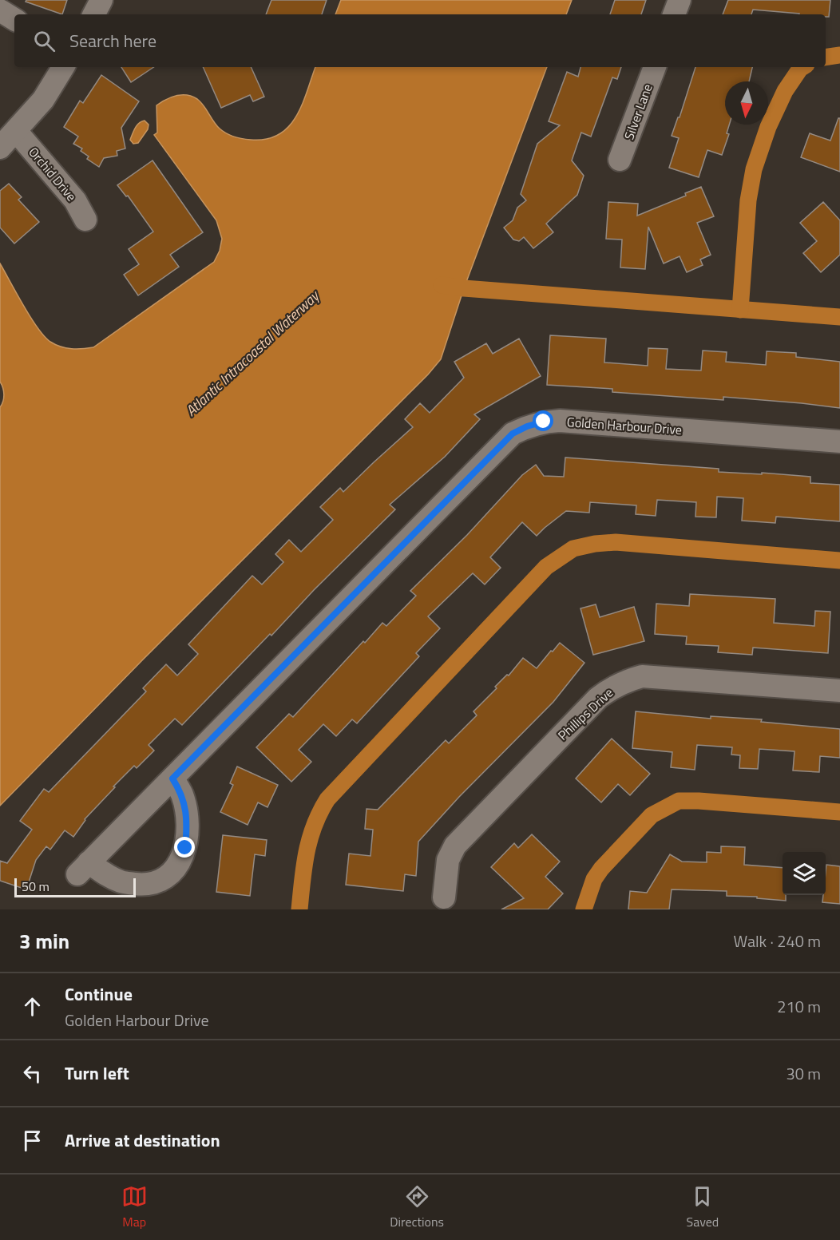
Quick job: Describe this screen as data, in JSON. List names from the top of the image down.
{
  "streets": {
    "street": [
      "Silver Lane",
      "Orchid Drive",
      "Golden Harbour Drive",
      "Phillips Drive"
    ]
  },
  "water": ["Atlantic Intracoastal Waterway"],
  "scale_bar": "50 m",
  "north": "bottom",
  "page": {
    "search": "Search here",
    "scale": "50 m",
    "heading": ["3 min", "Walk · 240 m"],
    "list": [
      ["Continue", "Golden Harbour Drive", "210 m"],
      ["Turn left", "30 m"],
      "Arrive at destination"
    ],
    "nav": ["Map", "Directions", "Saved"]
  }
}
